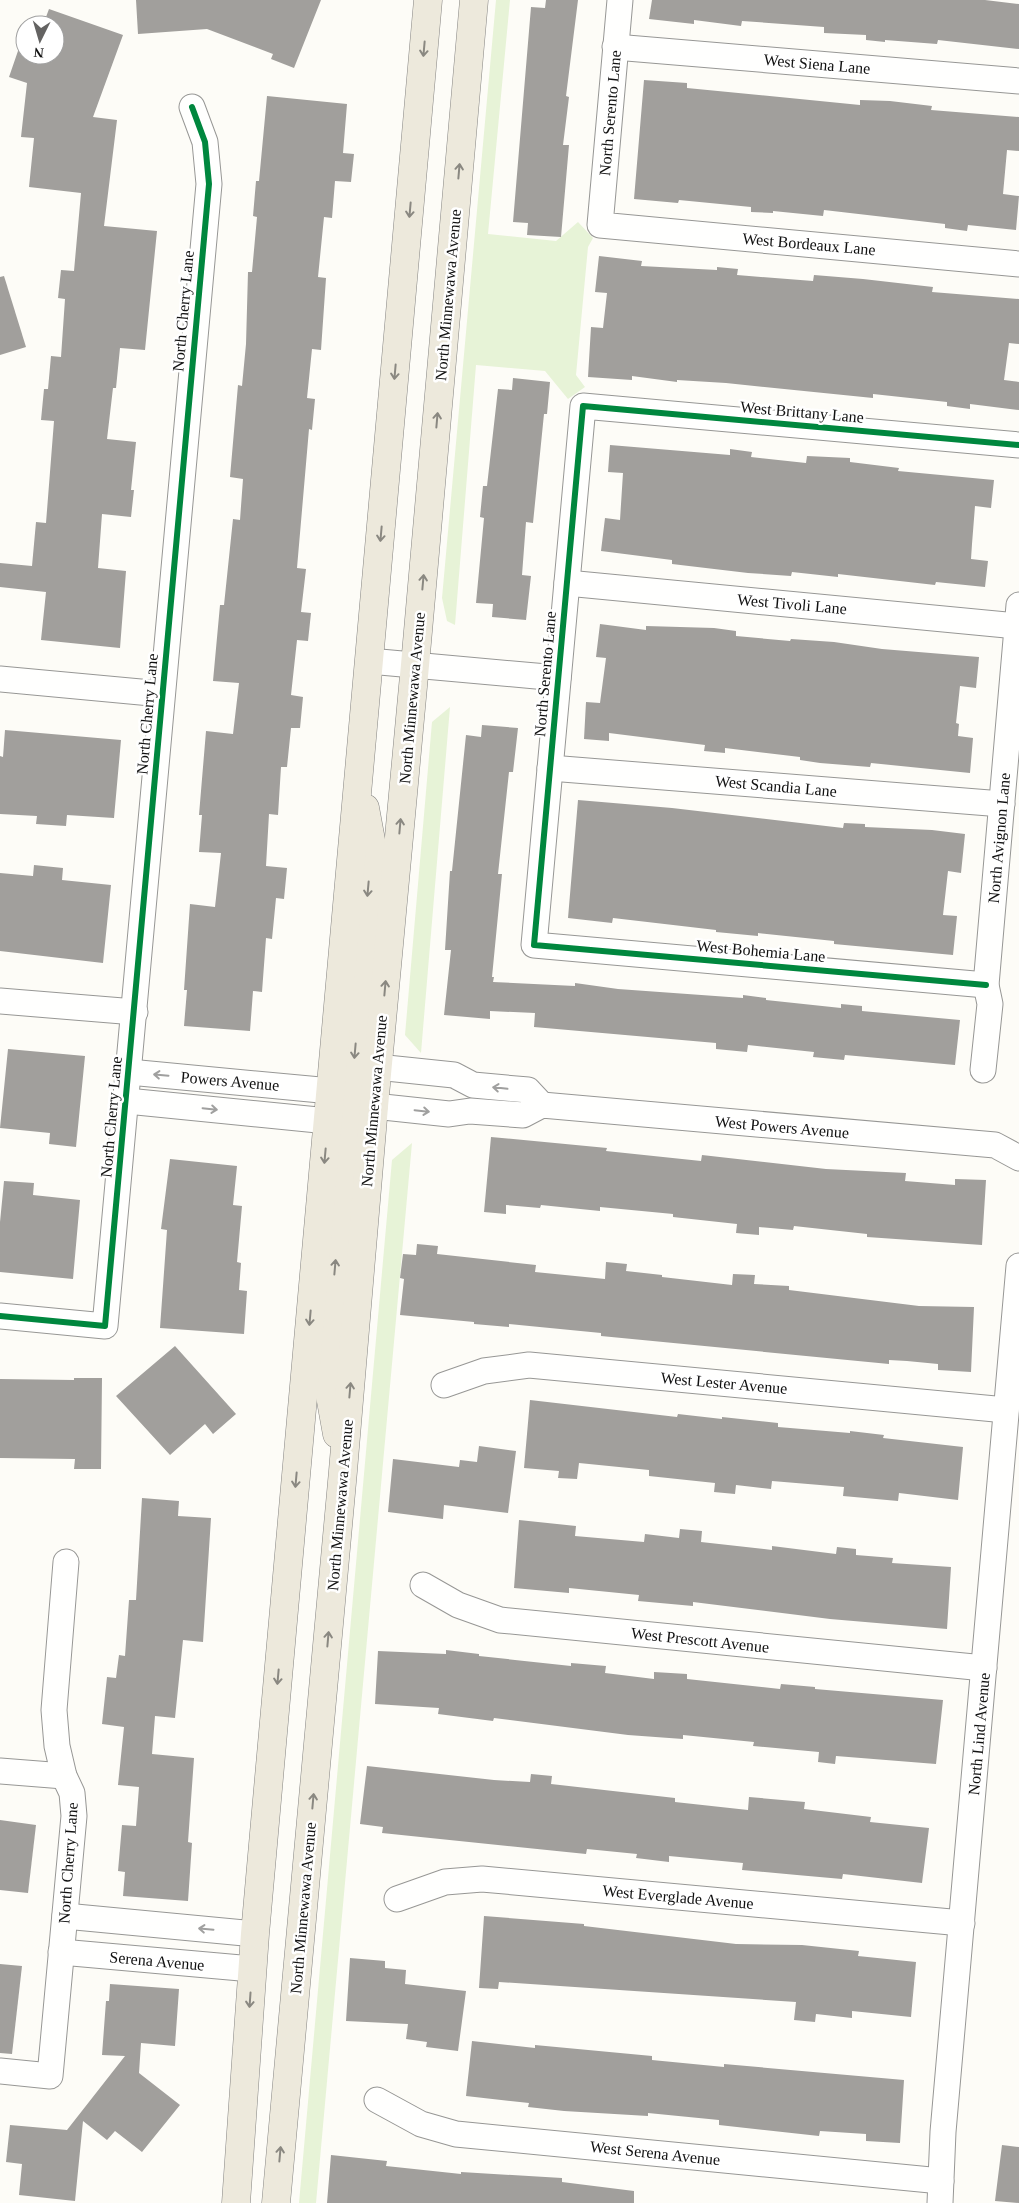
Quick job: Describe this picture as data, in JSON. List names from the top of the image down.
{
  "streets": {
    "main road": ["North Minnewawa Avenue"],
    "street": [
      "West Siena Lane",
      "North Serento Lane",
      "West Bordeaux Lane",
      "North Cherry Lane",
      "West Brittany Lane",
      "West Tivoli Lane",
      "West Scandia Lane",
      "North Avignon Lane",
      "West Bohemia Lane",
      "Powers Avenue",
      "West Powers Avenue",
      "West Lester Avenue",
      "West Prescott Avenue",
      "North Lind Avenue",
      "West Everglade Avenue",
      "Serena Avenue",
      "West Serena Avenue"
    ]
  },
  "crossings": [
    ["West Siena Lane", "North Serento Lane"],
    ["North Serento Lane", "West Bordeaux Lane"],
    ["North Serento Lane", "West Brittany Lane"],
    ["North Serento Lane", "West Tivoli Lane"],
    ["North Serento Lane", "West Scandia Lane"],
    ["North Serento Lane", "West Bohemia Lane"],
    ["North Minnewawa Avenue", "West Powers Avenue"],
    ["North Cherry Lane", "Powers Avenue"],
    ["North Cherry Lane", "Serena Avenue"],
    ["West Tivoli Lane", "North Avignon Lane"],
    ["West Scandia Lane", "North Avignon Lane"],
    ["North Avignon Lane", "West Bohemia Lane"],
    ["West Lester Avenue", "North Lind Avenue"],
    ["West Prescott Avenue", "North Lind Avenue"],
    ["North Lind Avenue", "West Everglade Avenue"],
    ["North Lind Avenue", "West Serena Avenue"]
  ],
  "north": "bottom"
}
